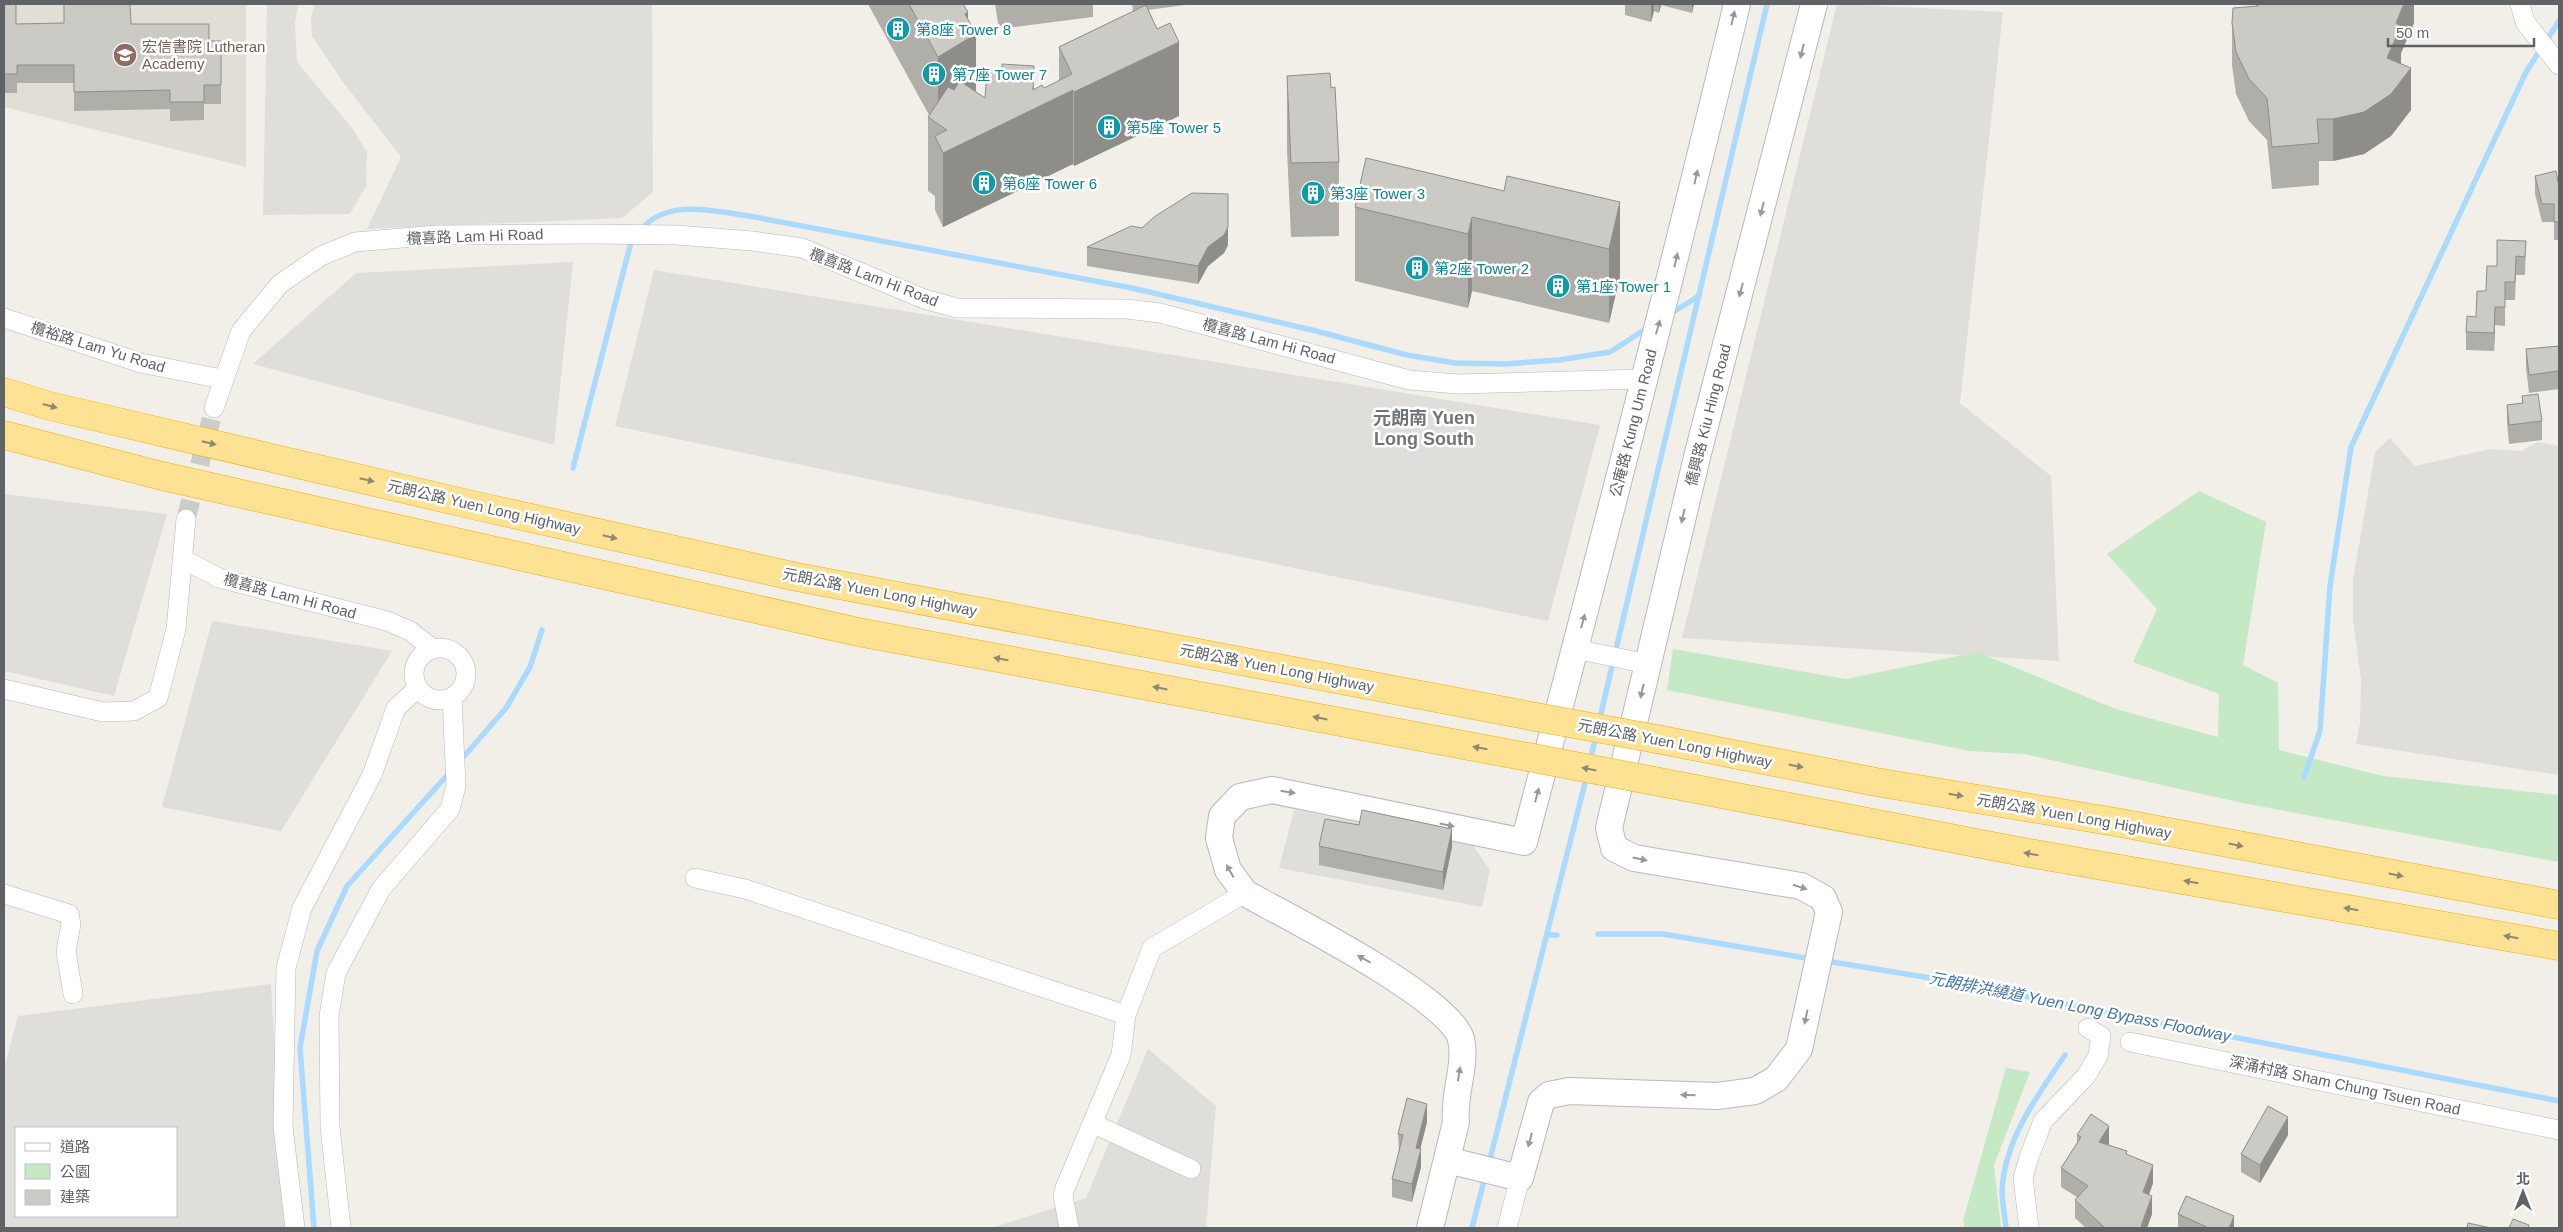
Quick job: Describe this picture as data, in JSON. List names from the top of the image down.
{
  "streets": {
    "highway": ["元朗公路 Yuen Long Highway"],
    "street": [
      "欖喜路 Lam Hi Road",
      "欖裕路 Lam Yu Road",
      "僑興路 Kiu Hing Road",
      "公庵路 Kung Um Road",
      "深涌村路 Sham Chung Tsuen Road"
    ]
  },
  "crossings": [
    ["欖喜路 Lam Hi Road", "欖裕路 Lam Yu Road"],
    ["欖喜路 Lam Hi Road", "公庵路 Kung Um Road"]
  ],
  "one_way": ["公庵路 Kung Um Road"],
  "districts": ["元朗南 Yuen Long South"],
  "water": ["元朗排洪繞道 Yuen Long Bypass Floodway"],
  "places": {
    "building": [
      "第8座 Tower 8",
      "第7座 Tower 7",
      "第5座 Tower 5",
      "第6座 Tower 6",
      "第3座 Tower 3",
      "第2座 Tower 2",
      "第1座 Tower 1"
    ],
    "school or university": ["宏信書院 Lutheran Academy"]
  },
  "legend": ["道路", "公園", "建築"],
  "scale_bar": "50 m",
  "north": "top"
}
